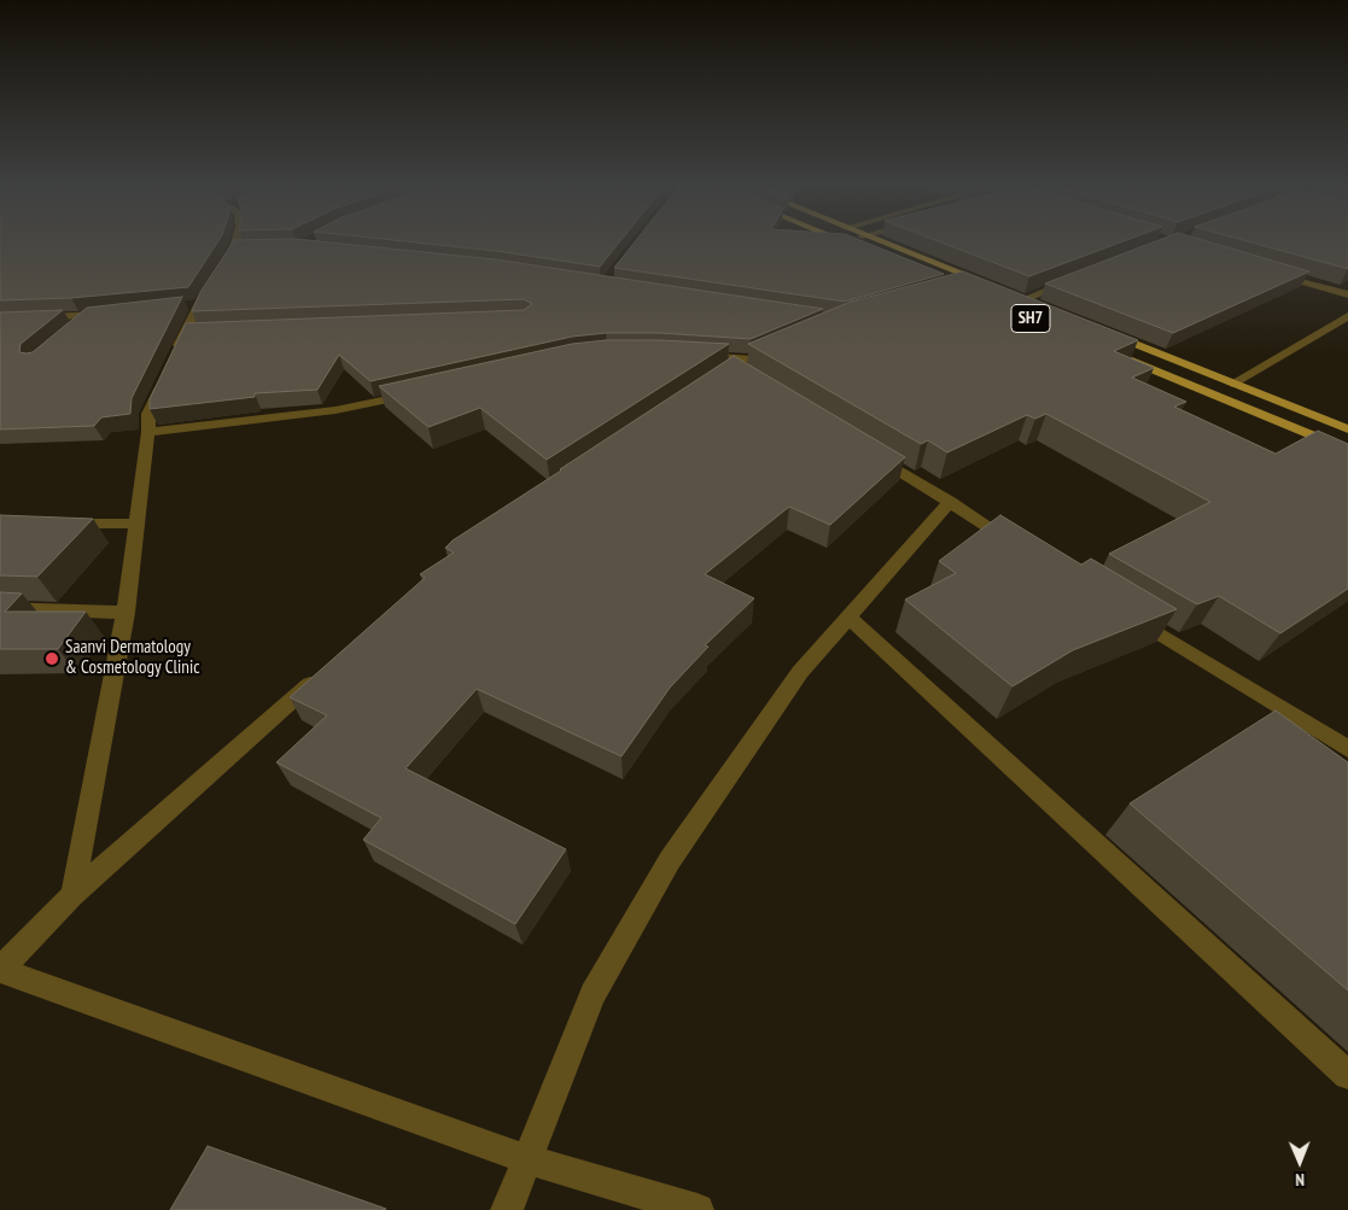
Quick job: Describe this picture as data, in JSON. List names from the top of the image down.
{
  "streets": {
    "main road": ["SH7"]
  },
  "places": ["Saanvi Dermatology & Cosmetology Clinic"],
  "north": "bottom"
}
